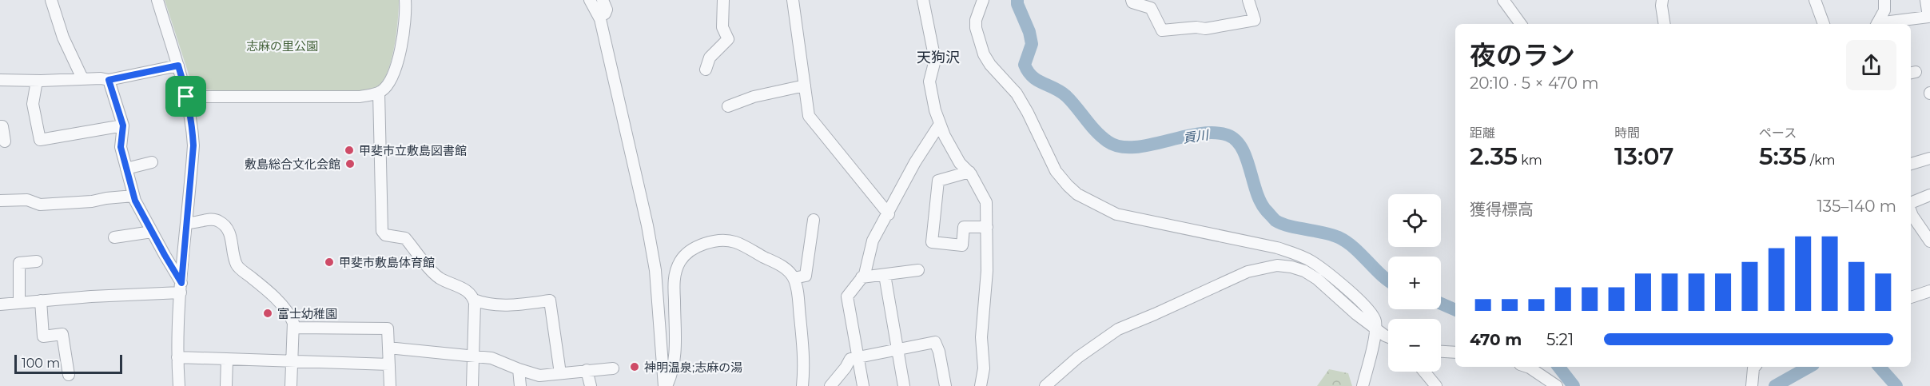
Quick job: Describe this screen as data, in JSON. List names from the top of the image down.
{
  "districts": ["天狗沢"],
  "water": ["貢川"],
  "parks": ["志麻の里公園"],
  "places": [
    "甲斐市立敷島図書館",
    "敷島総合文化会館",
    "甲斐市敷島体育館",
    "富士幼稚園",
    "神明温泉;志麻の湯"
  ],
  "scale_bar": "100 m",
  "page": {
    "heading": ["夜のラン", "20:10 · 5 × 470 m"],
    "stats": [
      ["距離", "2.35 km"],
      ["時間", "13:07"],
      ["ペース", "5:35 /km"]
    ],
    "chart": ["獲得標高", "135–140 m"],
    "map_buttons": ["+", "−"],
    "list": [
      {
        "name": "470 m",
        "note": "5:21"
      }
    ],
    "scale": "100 m"
  }
}
